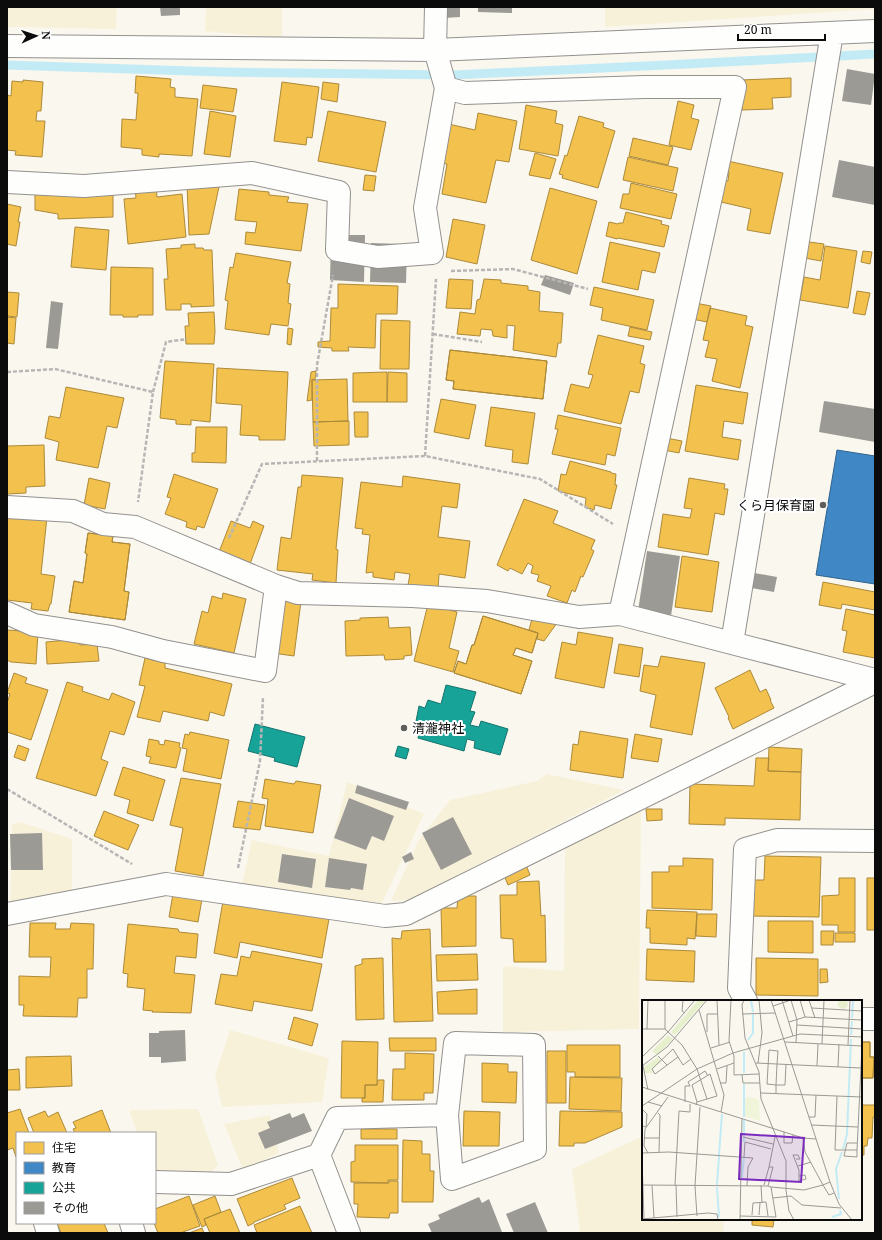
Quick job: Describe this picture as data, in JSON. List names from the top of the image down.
{
  "places": ["くら月保育園", "清瀧神社"],
  "legend": [
    "住宅",
    "教育",
    "公共",
    "その他"
  ],
  "scale_bar": "20 m",
  "north": "right"
}
